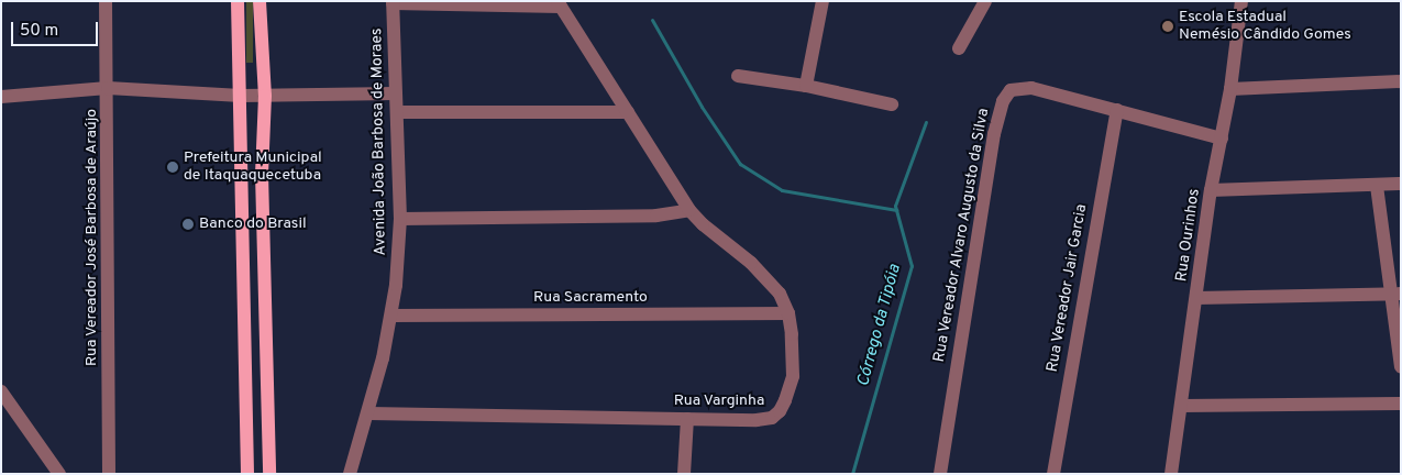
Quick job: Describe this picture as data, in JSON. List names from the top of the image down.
{
  "streets": {
    "street": [
      "Avenida João Barbosa de Moraes",
      "Rua Vereador Alvaro Augusto da Silva",
      "Rua Ourinhos",
      "Rua Vereador José Barbosa de Araújo",
      "Rua Vereador Jair Garcia",
      "Rua Sacramento",
      "Rua Varginha"
    ]
  },
  "crossings": [
    ["Avenida João Barbosa de Moraes", "Rua Sacramento"],
    ["Avenida João Barbosa de Moraes", "Rua Varginha"],
    ["Rua Vereador Alvaro Augusto da Silva", "Rua Ourinhos"],
    ["Rua Vereador Alvaro Augusto da Silva", "Rua Vereador Jair Garcia"],
    ["Rua Sacramento", "Rua Varginha"]
  ],
  "water": ["Córrego da Tipóia"],
  "places": ["Escola Estadual Nemésio Cândido Gomes", "Prefeitura Municipal de Itaquaquecetuba", "Banco do Brasil"],
  "scale_bar": "50 m"
}
